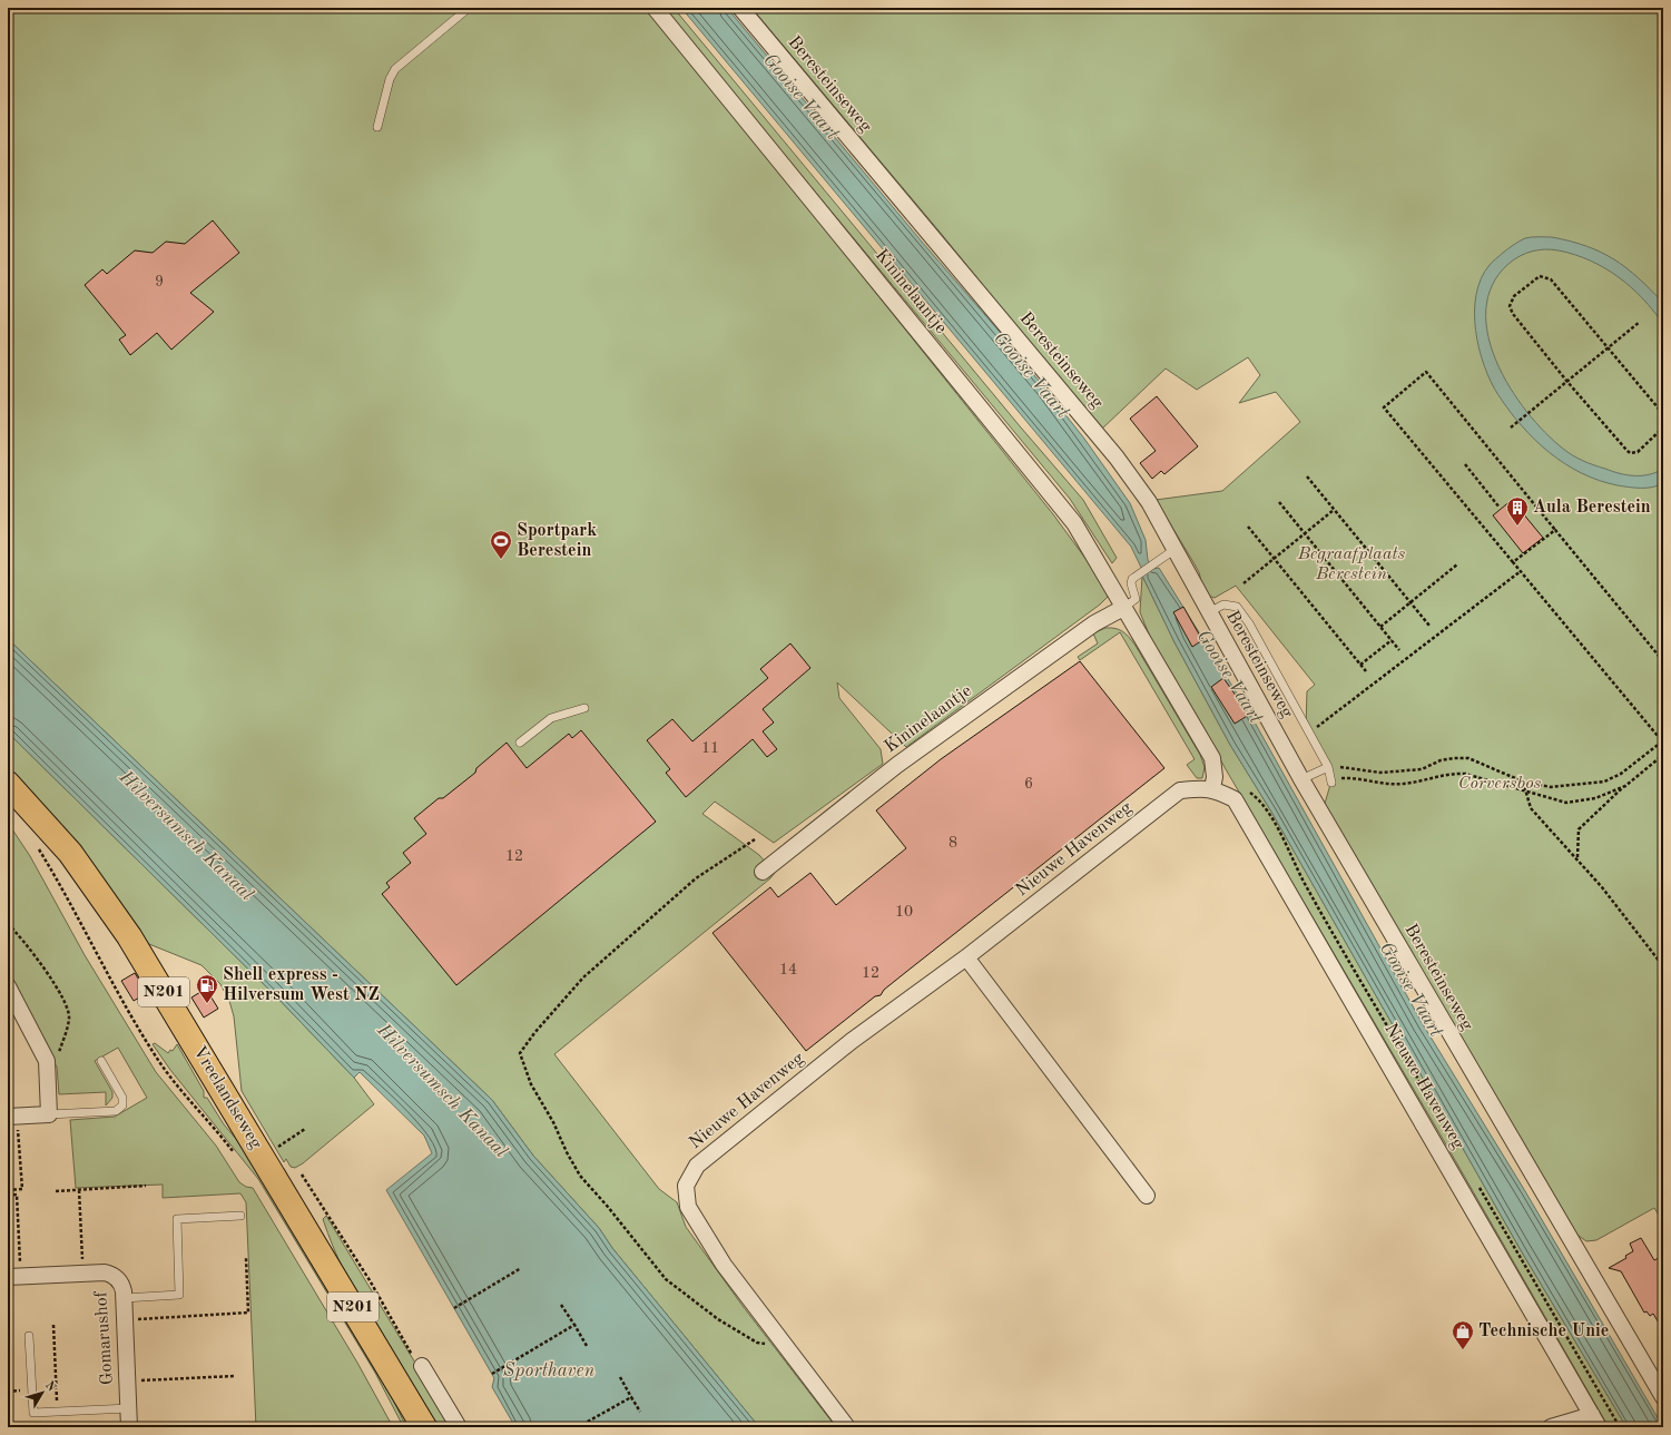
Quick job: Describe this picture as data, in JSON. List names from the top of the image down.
{
  "streets": {
    "main road": ["N201", "Vreelandseweg"],
    "street": [
      "Beresteinseweg",
      "Kininelaantje",
      "Nieuwe Havenweg",
      "Gomarushof"
    ]
  },
  "crossings": [
    ["Beresteinseweg", "Kininelaantje"]
  ],
  "water": ["Gooise Vaart", "Hilversumsch Kanaal", "Sporthaven"],
  "parks": ["Begraafplaats Berestein", "Corversbos"],
  "places": {
    "building": ["Aula Berestein"],
    "sports": ["Sportpark Berestein"],
    "fuel station": ["Shell express - Hilversum West NZ"],
    "shop": ["Technische Unie"]
  },
  "house_numbers": [
    "9",
    "11",
    "6",
    "8",
    "12",
    "10",
    "14",
    "12"
  ],
  "north": "top right"
}
